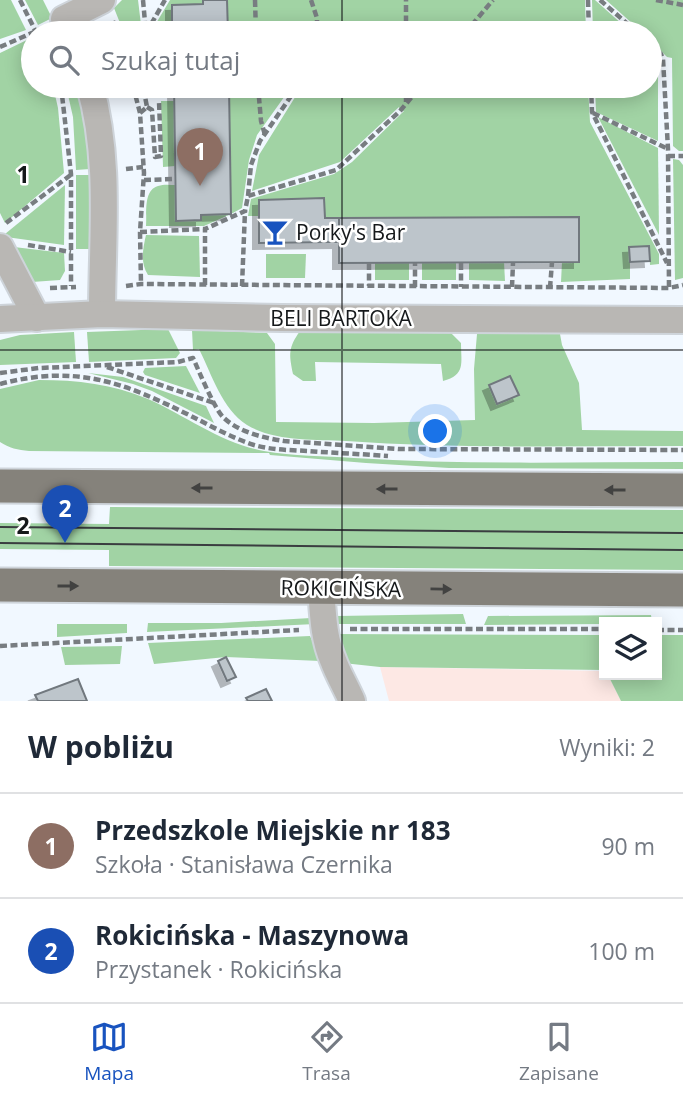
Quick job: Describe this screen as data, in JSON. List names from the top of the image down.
{
  "streets": {
    "main road": ["ROKICIŃSKA"],
    "street": ["BELI BARTOKA"]
  },
  "places": {
    "bar": ["Porky's Bar"]
  },
  "page": {
    "search": "Szukaj tutaj",
    "pins": ["1", "2"],
    "heading": ["W pobliżu", "Wyniki: 2"],
    "list": [
      {
        "mark": "1",
        "name": "Przedszkole Miejskie nr 183",
        "note": "Szkoła · Stanisława Czernika",
        "value": "90 m"
      },
      {
        "mark": "2",
        "name": "Rokicińska - Maszynowa",
        "note": "Przystanek · Rokicińska",
        "value": "100 m"
      }
    ],
    "nav": ["Mapa", "Trasa", "Zapisane"]
  },
  "grid": {
    "rows": ["1", "2"]
  }
}
